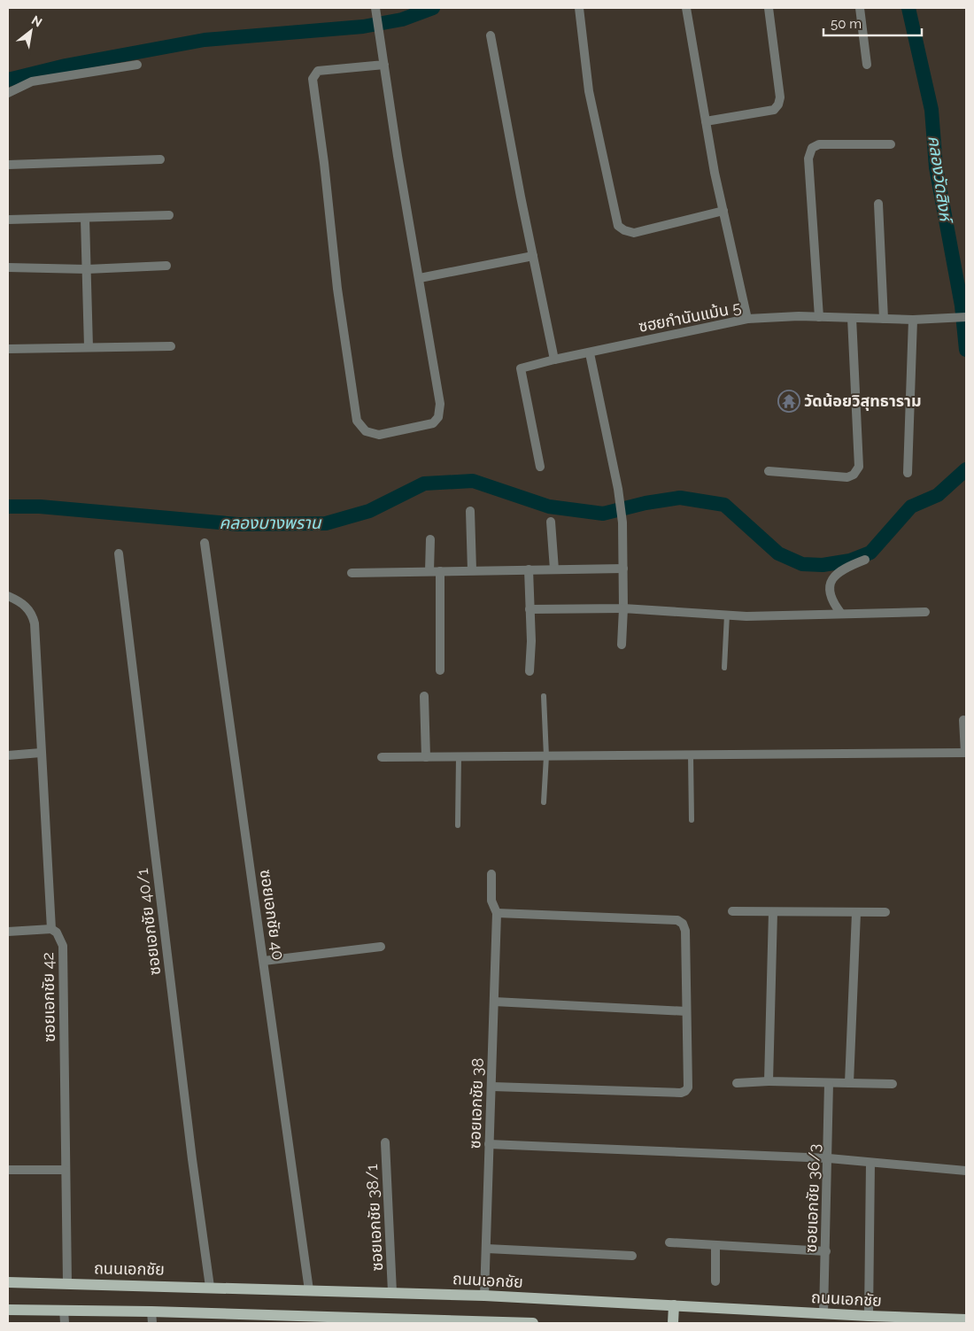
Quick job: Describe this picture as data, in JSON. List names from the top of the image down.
{
  "streets": {
    "main road": ["ถนนเอกชัย"],
    "street": [
      "ซฮยกำนันแม้น 5",
      "ซอยเอกชัย 40",
      "ซอยเอกชัย 40/1",
      "ซอยเอกชัย 42",
      "ซอยเอกชัย 38",
      "ซอยเอกชัย 36/3",
      "ซอยเอกชัย 38/1"
    ]
  },
  "crossings": [
    ["ซอยเอกชัย 40", "ถนนเอกชัย"],
    ["ซอยเอกชัย 40/1", "ถนนเอกชัย"],
    ["ซอยเอกชัย 42", "ถนนเอกชัย"],
    ["ซอยเอกชัย 38", "ถนนเอกชัย"],
    ["ซอยเอกชัย 36/3", "ถนนเอกชัย"],
    ["ซอยเอกชัย 38/1", "ถนนเอกชัย"]
  ],
  "water": ["คลองวัดสิงห์", "คลองบางพราน"],
  "places": {
    "temple": ["วัดน้อยวิสุทธาราม"]
  },
  "scale_bar": "50 m",
  "north": "top right"
}
